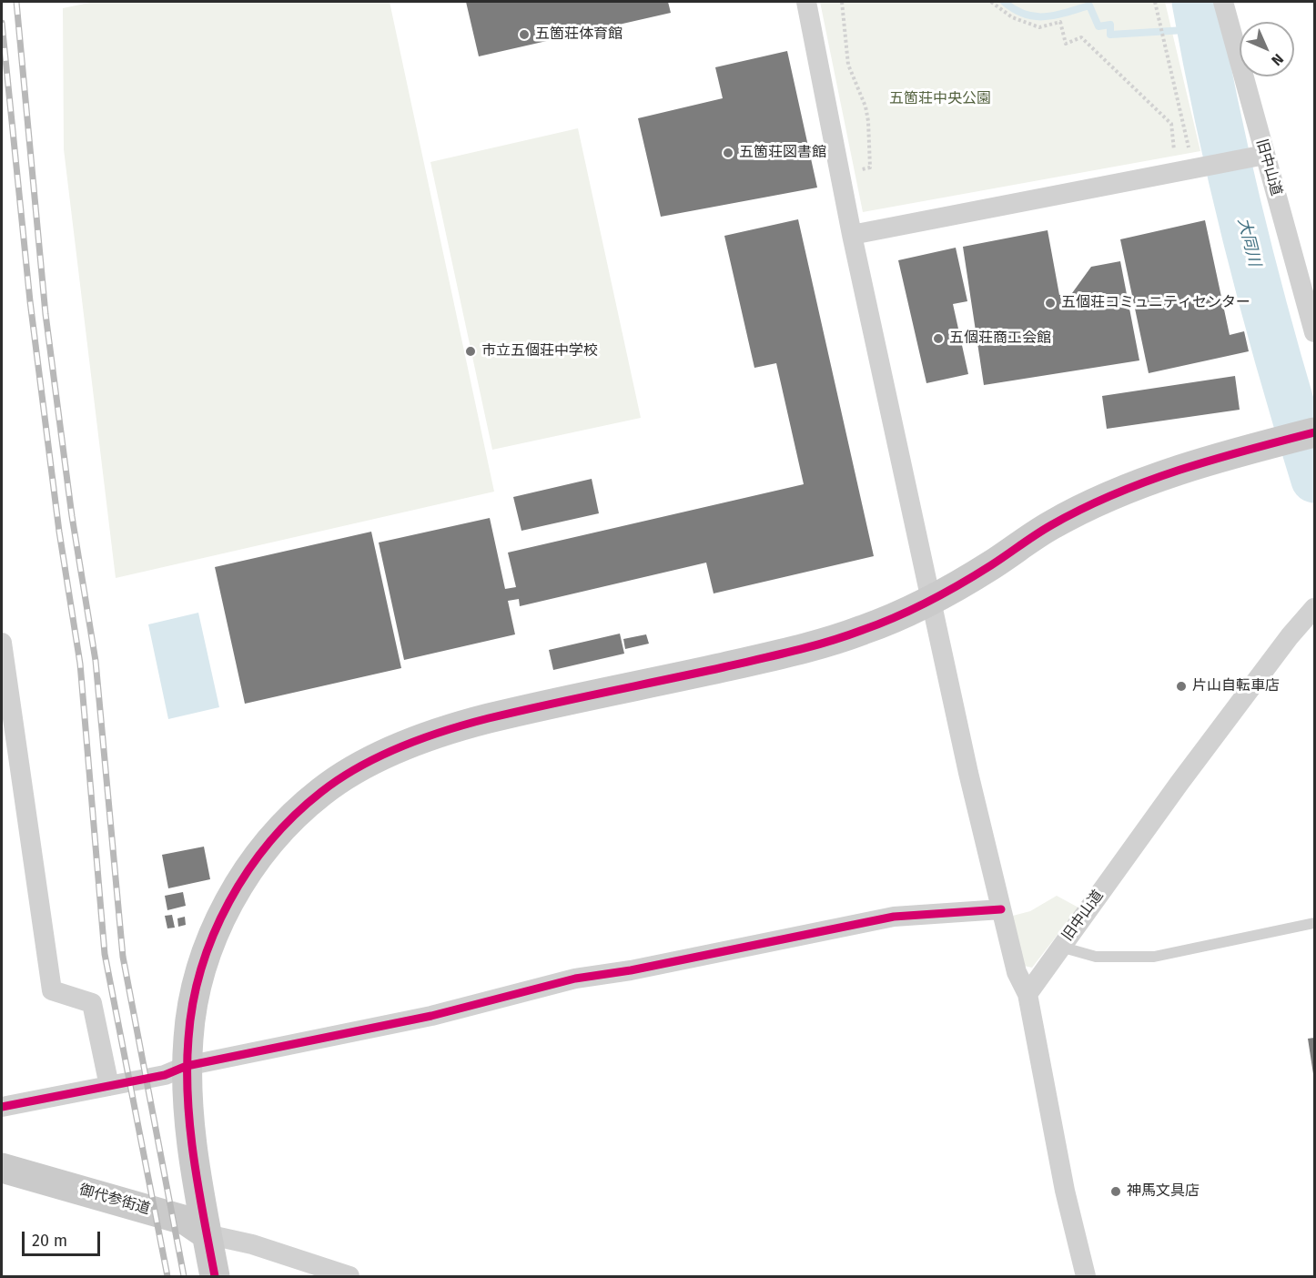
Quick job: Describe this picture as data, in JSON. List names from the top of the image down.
{
  "streets": {
    "street": ["旧中山道", "御代参街道"]
  },
  "water": ["大同川"],
  "parks": ["五箇荘中央公園"],
  "places": [
    "五箇荘体育館",
    "五箇荘図書館",
    "五個荘コミュニティセンター",
    "五個荘商工会館",
    "市立五個荘中学校",
    "片山自転車店",
    "神馬文具店"
  ],
  "scale_bar": "20 m",
  "north": "bottom right"
}
